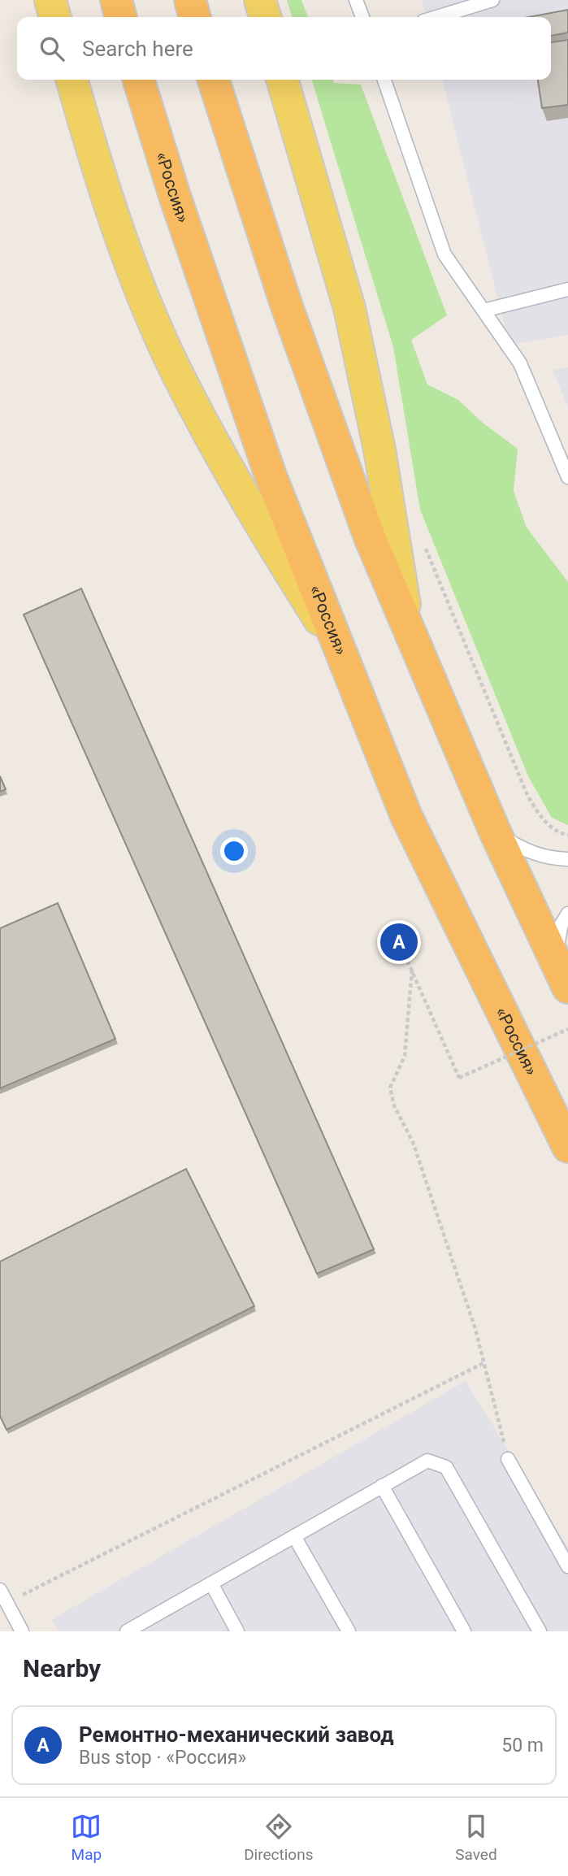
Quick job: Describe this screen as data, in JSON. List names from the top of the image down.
{
  "streets": {
    "highway": ["«Россия»"]
  },
  "page": {
    "search": "Search here",
    "pins": "A",
    "heading": "Nearby",
    "list": [
      {
        "mark": "A",
        "name": "Ремонтно-механический завод",
        "note": "Bus stop · «Россия»",
        "value": "50 m"
      }
    ],
    "nav": ["Map", "Directions", "Saved"]
  }
}
